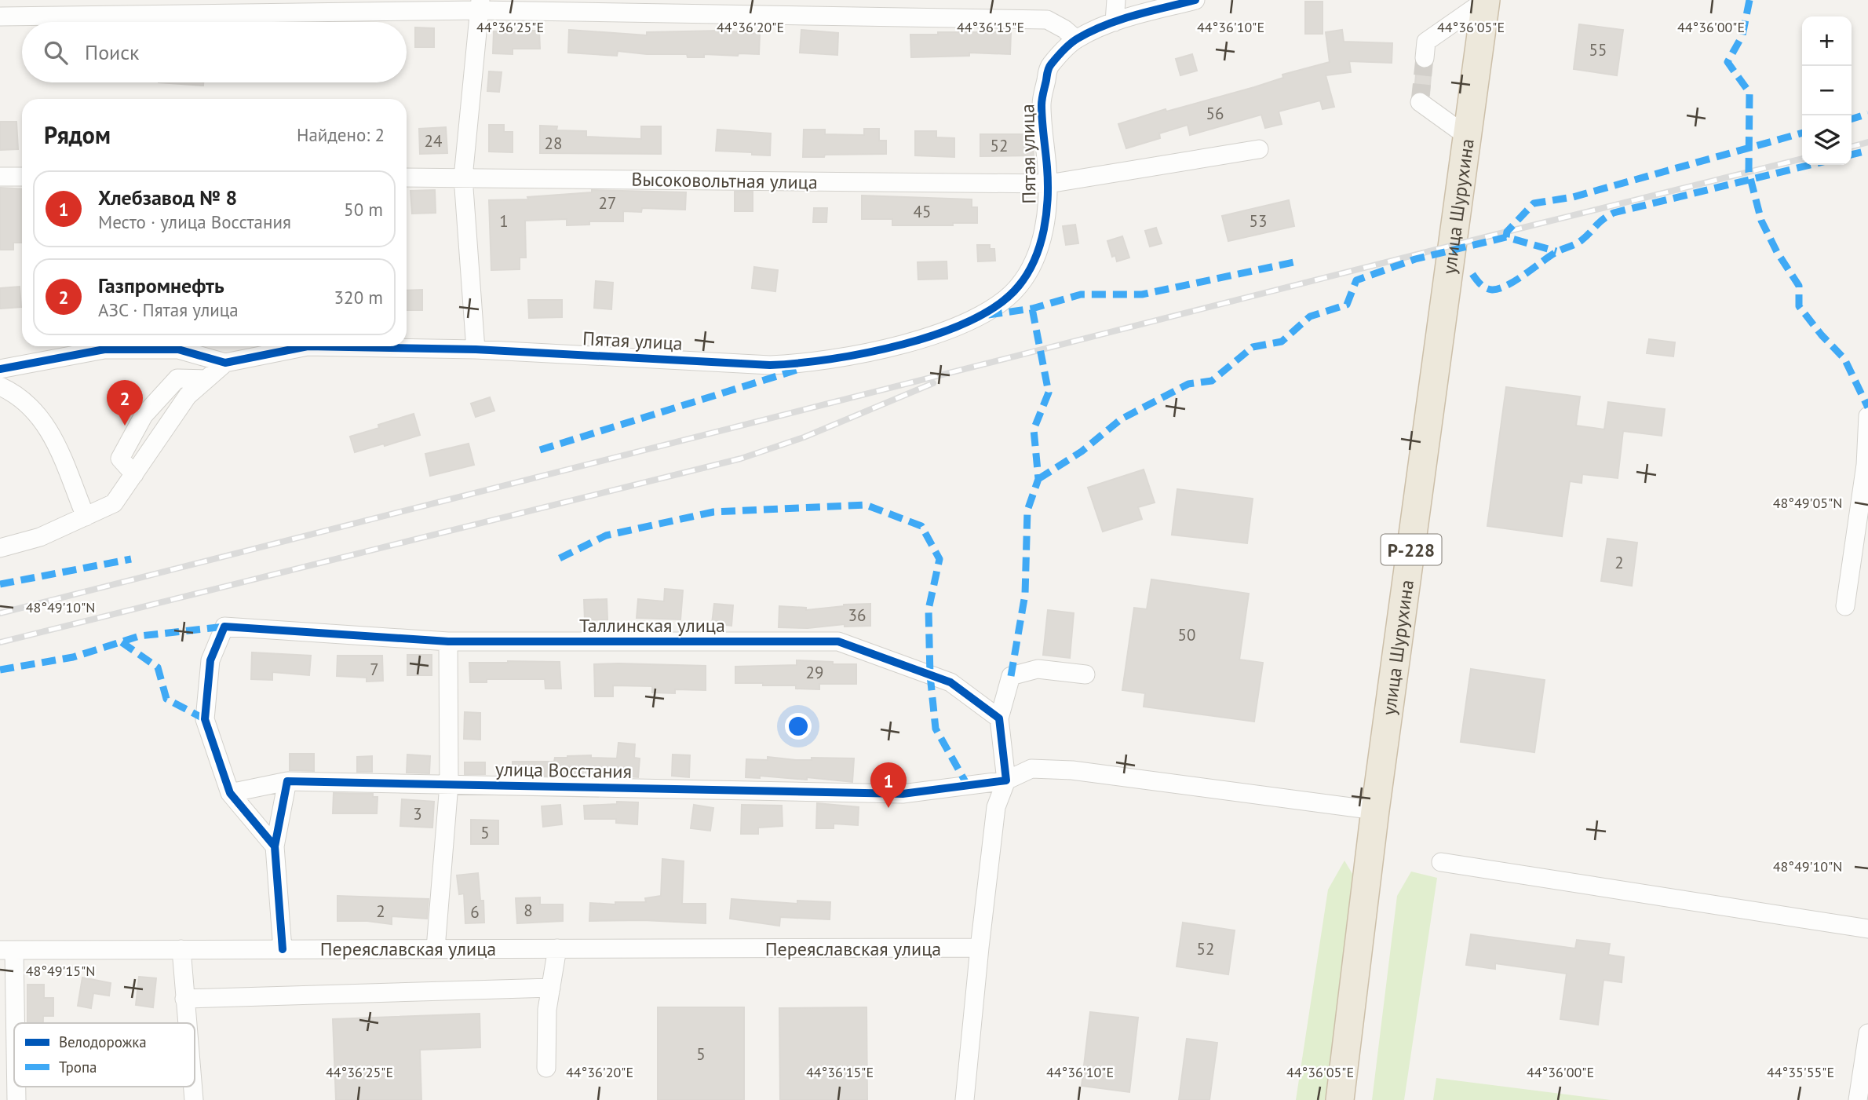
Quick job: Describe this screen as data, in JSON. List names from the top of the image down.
{
  "streets": {
    "highway": ["улица Шурухина", "Р-228"],
    "street": [
      "Пятая улица",
      "Высоковольтная улица",
      "Таллинская улица",
      "улица Восстания",
      "Переяславская улица"
    ]
  },
  "crossings": [
    ["Пятая улица", "Высоковольтная улица"],
    ["Таллинская улица", "улица Восстания"]
  ],
  "house_numbers": [
    "55",
    "56",
    "24",
    "28",
    "52",
    "27",
    "45",
    "1",
    "53",
    "2",
    "36",
    "50",
    "7",
    "29",
    "3",
    "5",
    "8",
    "2",
    "6",
    "52",
    "5"
  ],
  "legend": ["Велодорожка", "Тропа"],
  "page": {
    "map_buttons": ["+", "−"],
    "search": "Поиск",
    "heading": ["Рядом", "Найдено: 2"],
    "list": [
      {
        "mark": "1",
        "name": "Хлебзавод № 8",
        "note": "Место · улица Восстания",
        "value": "50 m"
      },
      {
        "mark": "2",
        "name": "Газпромнефть",
        "note": "АЗС · Пятая улица",
        "value": "320 m"
      }
    ],
    "pins": ["2", "1"]
  },
  "coordinates": [
    "44°36'25\"E",
    "44°36'20\"E",
    "44°36'15\"E",
    "44°36'10\"E",
    "44°36'05\"E",
    "44°36'00\"E",
    "48°49'05\"N",
    "48°49'10\"N",
    "48°49'15\"N",
    "44°35'55\"E"
  ]
}
